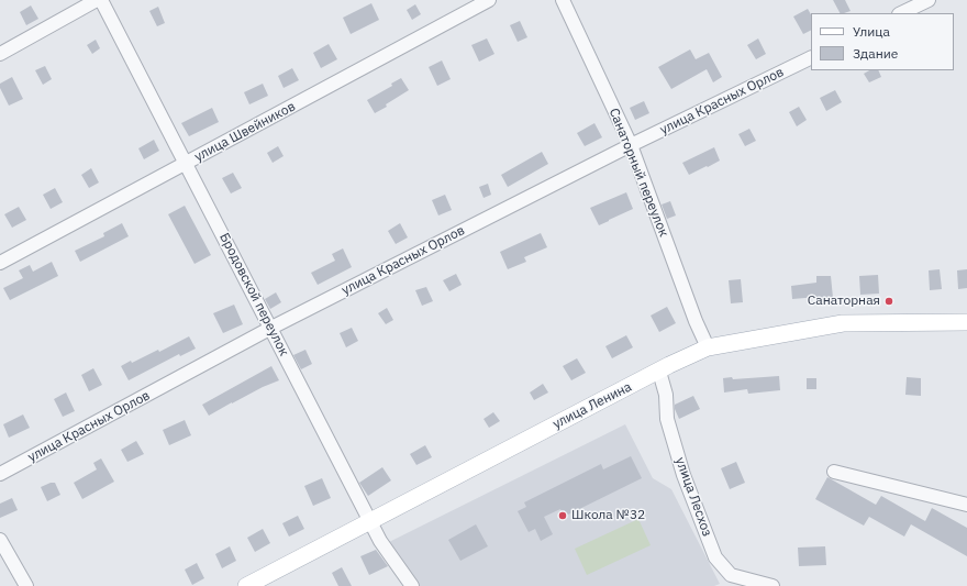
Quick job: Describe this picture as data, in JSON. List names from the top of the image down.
{
  "streets": {
    "main road": ["улица Ленина"],
    "street": [
      "улица Красных Орлов",
      "улица Швейников",
      "Санаторный переулок",
      "Бродовской переулок",
      "улица Лесхоз"
    ]
  },
  "crossings": [
    ["улица Красных Орлов", "Санаторный переулок"],
    ["улица Красных Орлов", "Бродовской переулок"],
    ["улица Швейников", "Бродовской переулок"],
    ["Санаторный переулок", "улица Ленина"],
    ["Бродовской переулок", "улица Ленина"],
    ["улица Ленина", "улица Лесхоз"]
  ],
  "places": ["Санаторная", "Школа №32"],
  "legend": ["Улица", "Здание"]
}
